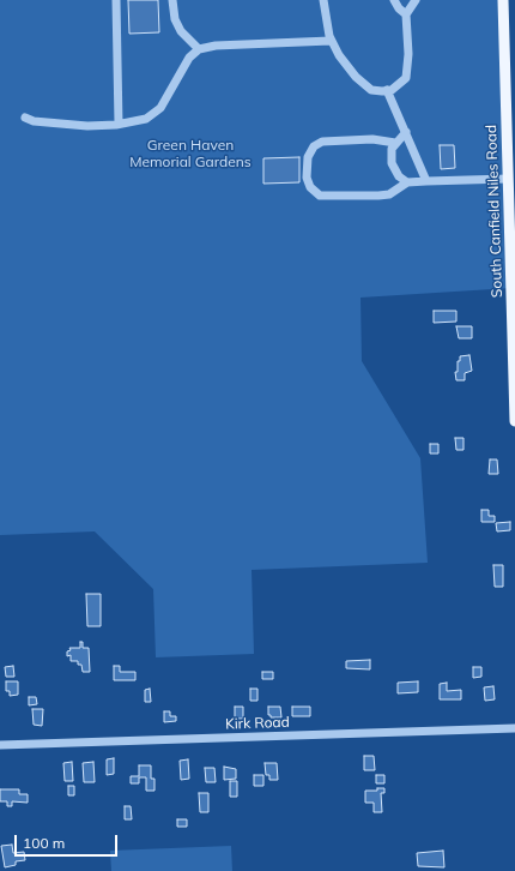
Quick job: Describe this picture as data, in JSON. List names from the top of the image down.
{
  "streets": {
    "main road": ["South Canfield Niles Road"],
    "street": ["Kirk Road"]
  },
  "parks": ["Green Haven Memorial Gardens"],
  "scale_bar": "100 m"
}
